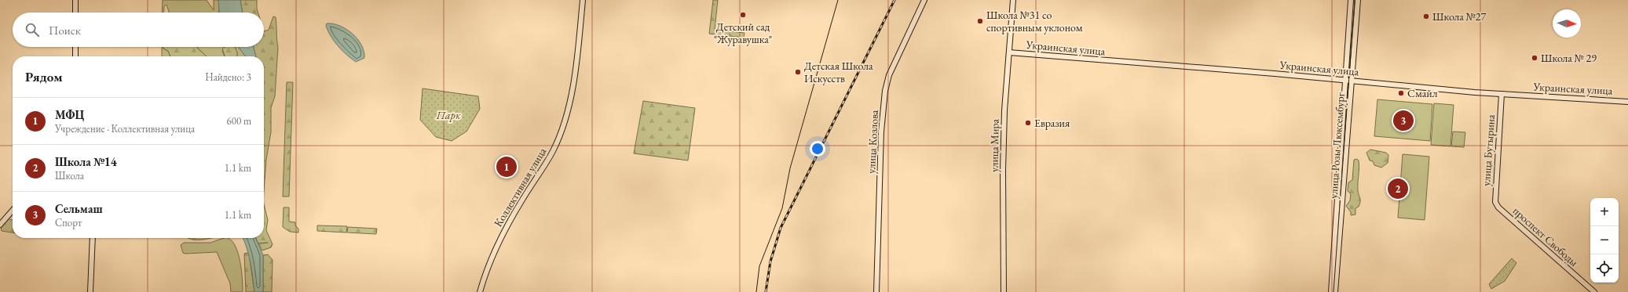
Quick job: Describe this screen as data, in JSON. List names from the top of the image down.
{
  "streets": {
    "street": [
      "Украинская улица",
      "улица Козлова",
      "улица Мира",
      "улица Розы Люксембург",
      "улица Бутырина",
      "Коллективная улица",
      "проспект Свободы"
    ]
  },
  "crossings": [
    ["Украинская улица", "улица Мира"],
    ["Украинская улица", "улица Розы Люксембург"],
    ["Украинская улица", "улица Бутырина"],
    ["улица Бутырина", "проспект Свободы"]
  ],
  "parks": ["Парк"],
  "places": [
    "Детский сад \"Журавушка\"",
    "Школа №27",
    "Школа №31 со спортивным уклоном",
    "Школа № 29",
    "Детская Школа Искусств",
    "Смайл",
    "Евразия"
  ],
  "north": "right",
  "page": {
    "search": "Поиск",
    "heading": ["Рядом", "Найдено: 3"],
    "list": [
      {
        "mark": "1",
        "name": "МФЦ",
        "note": "Учреждение · Коллективная улица",
        "value": "600 m"
      },
      {
        "mark": "2",
        "name": "Школа №14",
        "note": "Школа",
        "value": "1.1 km"
      },
      {
        "mark": "3",
        "name": "Сельмаш",
        "note": "Спорт",
        "value": "1.1 km"
      }
    ],
    "pins": ["3", "1", "2"],
    "map_buttons": ["+", "−"]
  }
}
